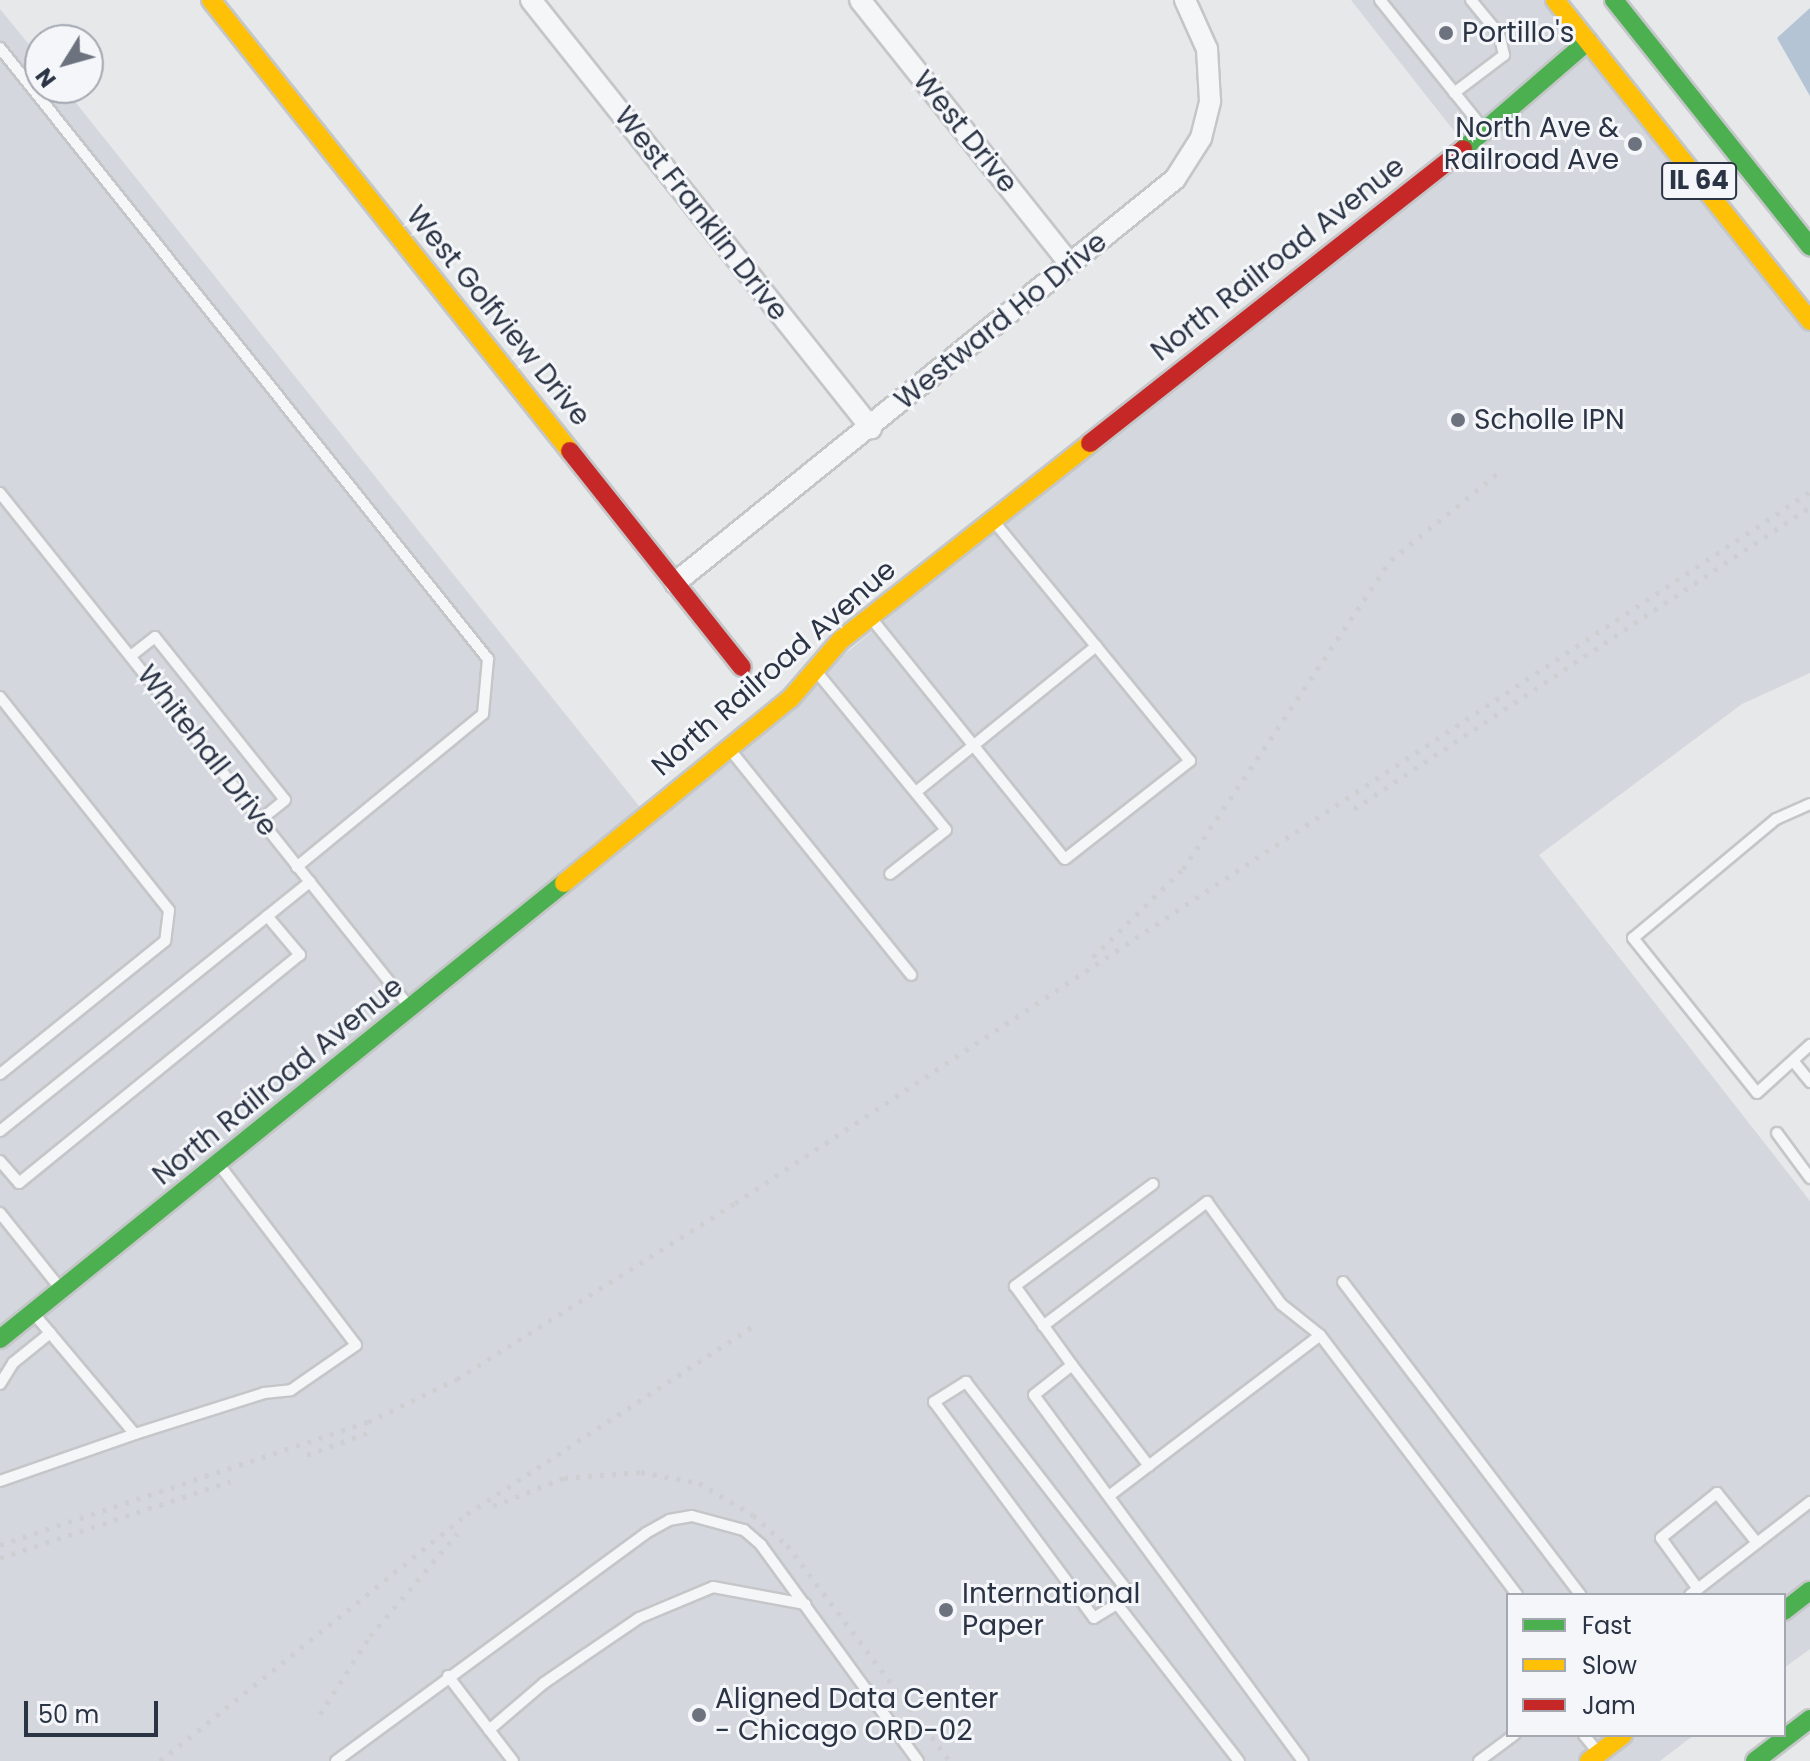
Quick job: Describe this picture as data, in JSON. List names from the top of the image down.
{
  "streets": {
    "main road": ["IL 64", "North Railroad Avenue", "West Golfview Drive"],
    "street": ["West Drive", "West Franklin Drive", "Westward Ho Drive"],
    "lane": ["Whitehall Drive"]
  },
  "crossings": [
    ["West Drive", "Westward Ho Drive"],
    ["IL 64", "North Railroad Avenue"],
    ["West Franklin Drive", "Westward Ho Drive"],
    ["North Railroad Avenue", "Whitehall Drive"],
    ["West Golfview Drive", "Westward Ho Drive"]
  ],
  "places": [
    "Portillo's",
    "North Ave & Railroad Ave",
    "Scholle IPN",
    "International Paper",
    "Aligned Data Center - Chicago ORD-02"
  ],
  "legend": ["Fast", "Slow", "Jam"],
  "scale_bar": "50 m",
  "north": "bottom left"
}
